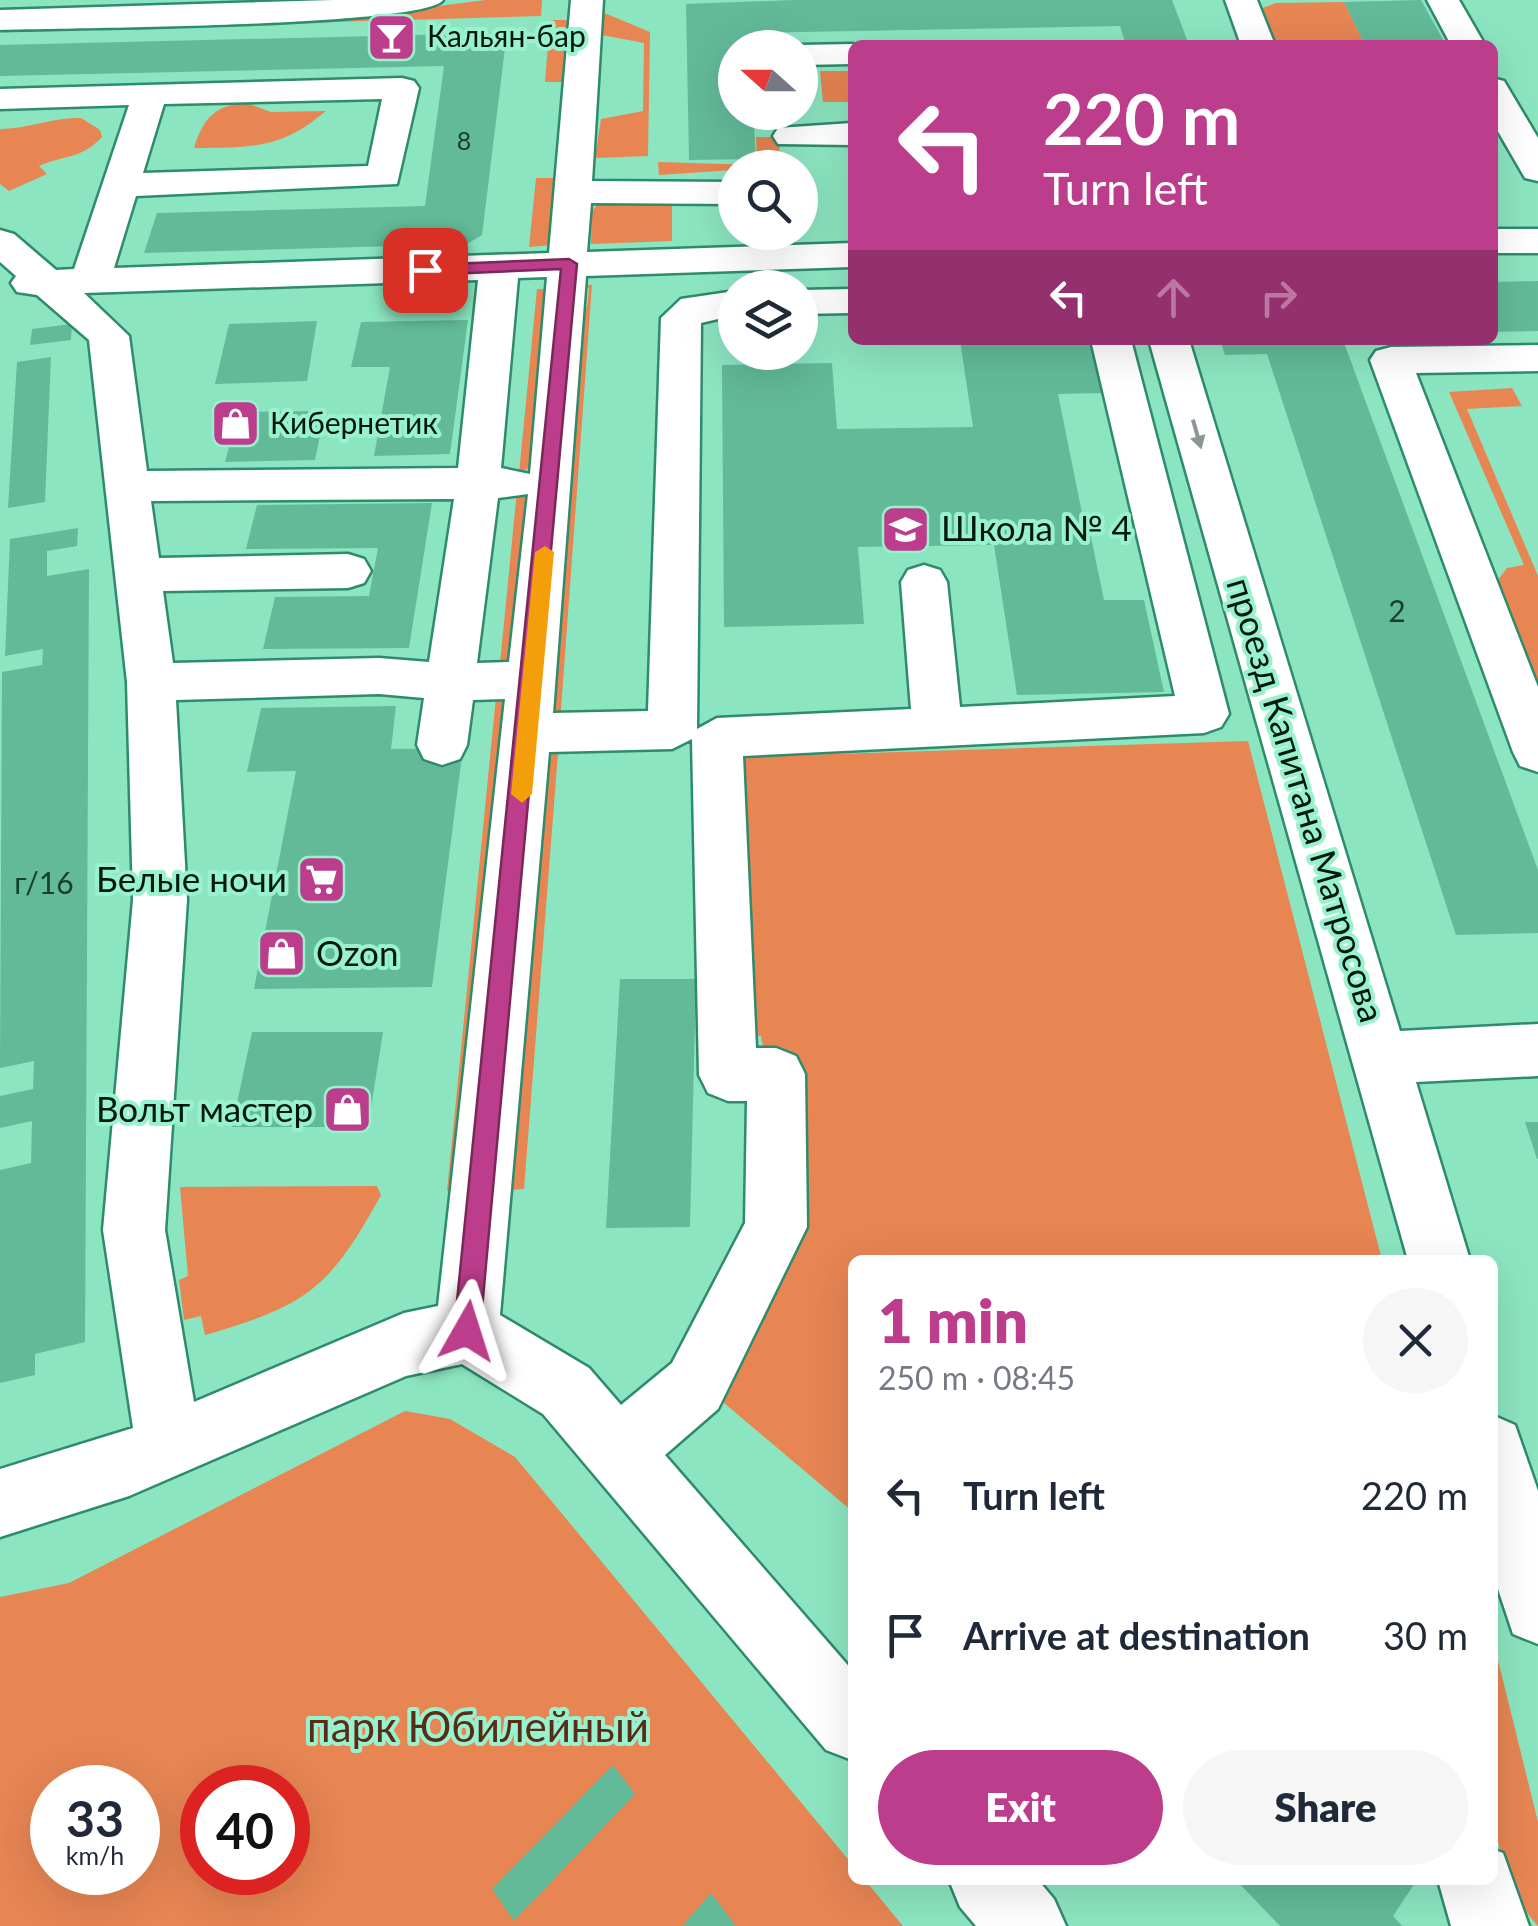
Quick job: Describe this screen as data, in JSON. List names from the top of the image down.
{
  "streets": {
    "street": ["проезд Капитана Матросова"]
  },
  "parks": ["парк Юбилейный"],
  "places": {
    "bar": ["Кальян-бар"],
    "shop": ["Кибернетик", "Ozon", "Вольт мастер"],
    "school or university": ["Школа № 4"],
    "supermarket": ["Белые ночи"]
  },
  "house_numbers": ["8", "2", "г/16"],
  "north": "left",
  "page": {
    "turn": ["220 m", "Turn left"],
    "heading": ["1 min", "250 m · 08:45"],
    "list": [
      {
        "name": "Turn left",
        "value": "220 m"
      },
      {
        "name": "Arrive at destination",
        "value": "30 m"
      }
    ],
    "buttons": ["Exit", "Share"],
    "speed": "33 km/h",
    "limit": "40"
  }
}
